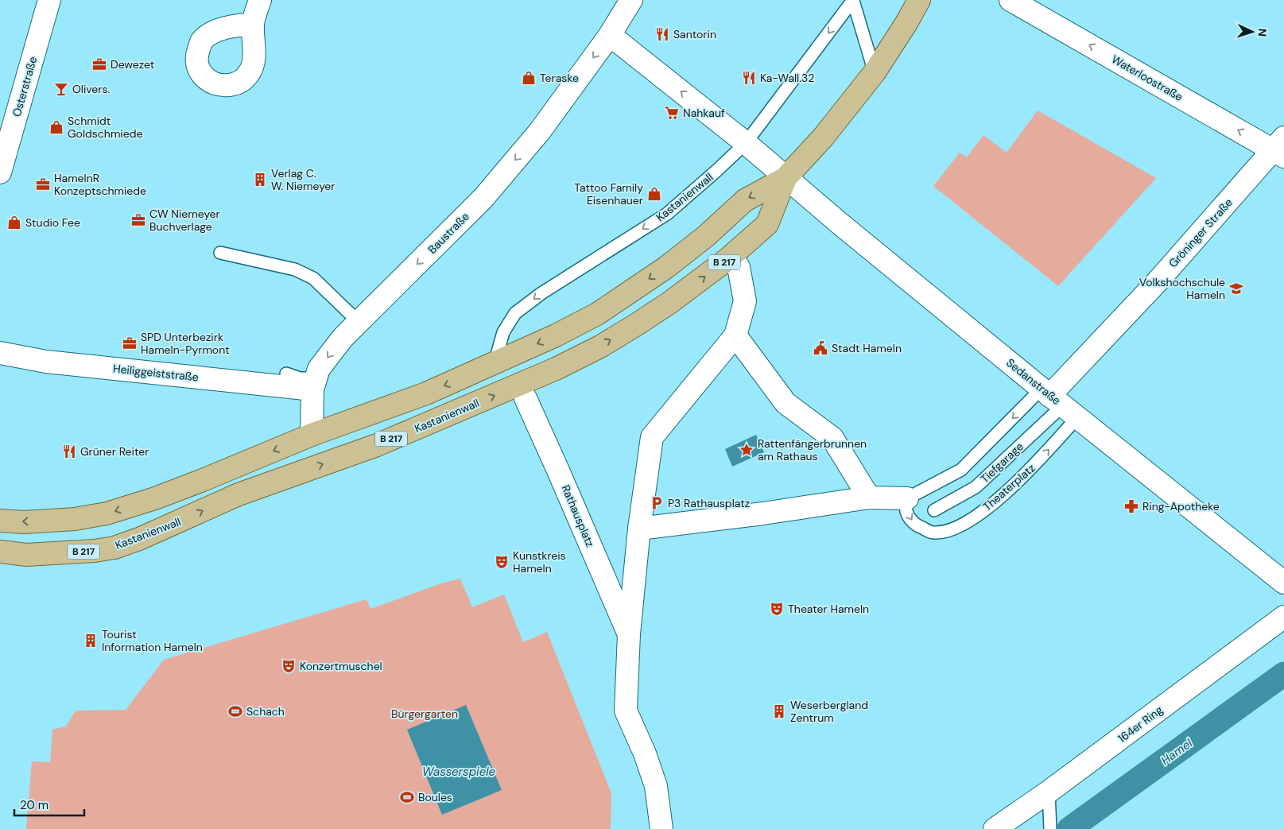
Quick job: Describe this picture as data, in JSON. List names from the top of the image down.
{
  "streets": {
    "main road": ["Kastanienwall", "B 217"],
    "street": [
      "Waterloostraße",
      "Osterstraße",
      "Baustraße",
      "Gröninger Straße",
      "Heiliggeiststraße",
      "Sedanstraße",
      "Rathausplatz",
      "164er Ring"
    ],
    "lane": ["Tiefgarage", "Theaterplatz"]
  },
  "crossings": [
    ["Waterloostraße", "Gröninger Straße"],
    ["Kastanienwall", "Baustraße"],
    ["Kastanienwall", "Sedanstraße"],
    ["Baustraße", "Heiliggeiststraße"],
    ["Gröninger Straße", "Sedanstraße"],
    ["Gröninger Straße", "Tiefgarage"],
    ["Gröninger Straße", "Theaterplatz"],
    ["Sedanstraße", "Tiefgarage"],
    ["Sedanstraße", "Theaterplatz"],
    ["Tiefgarage", "Theaterplatz"]
  ],
  "one_way": ["Waterloostraße", "Baustraße"],
  "water": ["Hamel", "Wasserspiele"],
  "parks": ["Bürgergarten"],
  "places": {
    "restaurant": ["Santorin", "Ka-Wall.32", "Grüner Reiter"],
    "office": [
      "Dewezet",
      "HamelnR Konzeptschmiede",
      "CW Niemeyer Buchverlage",
      "SPD Unterbezirk Hameln-Pyrmont"
    ],
    "shop": [
      "Teraske",
      "Schmidt Goldschmiede",
      "Tattoo Family Eisenhauer",
      "Studio Fee"
    ],
    "bar": ["Olivers."],
    "supermarket": ["Nahkauf"],
    "building": ["Verlag C. W. Niemeyer", "Tourist Information Hameln", "Weserbergland Zentrum"],
    "school or university": ["Volkshochschule Hameln"],
    "public building": ["Stadt Hameln"],
    "place": ["Rattenfängerbrunnen am Rathaus"],
    "parking": ["P3 Rathausplatz"],
    "pharmacy": ["Ring-Apotheke"],
    "theatre": ["Kunstkreis Hameln", "Theater Hameln", "Konzertmuschel"],
    "sports": ["Schach", "Boules"]
  },
  "scale_bar": "20 m",
  "north": "right"
}
